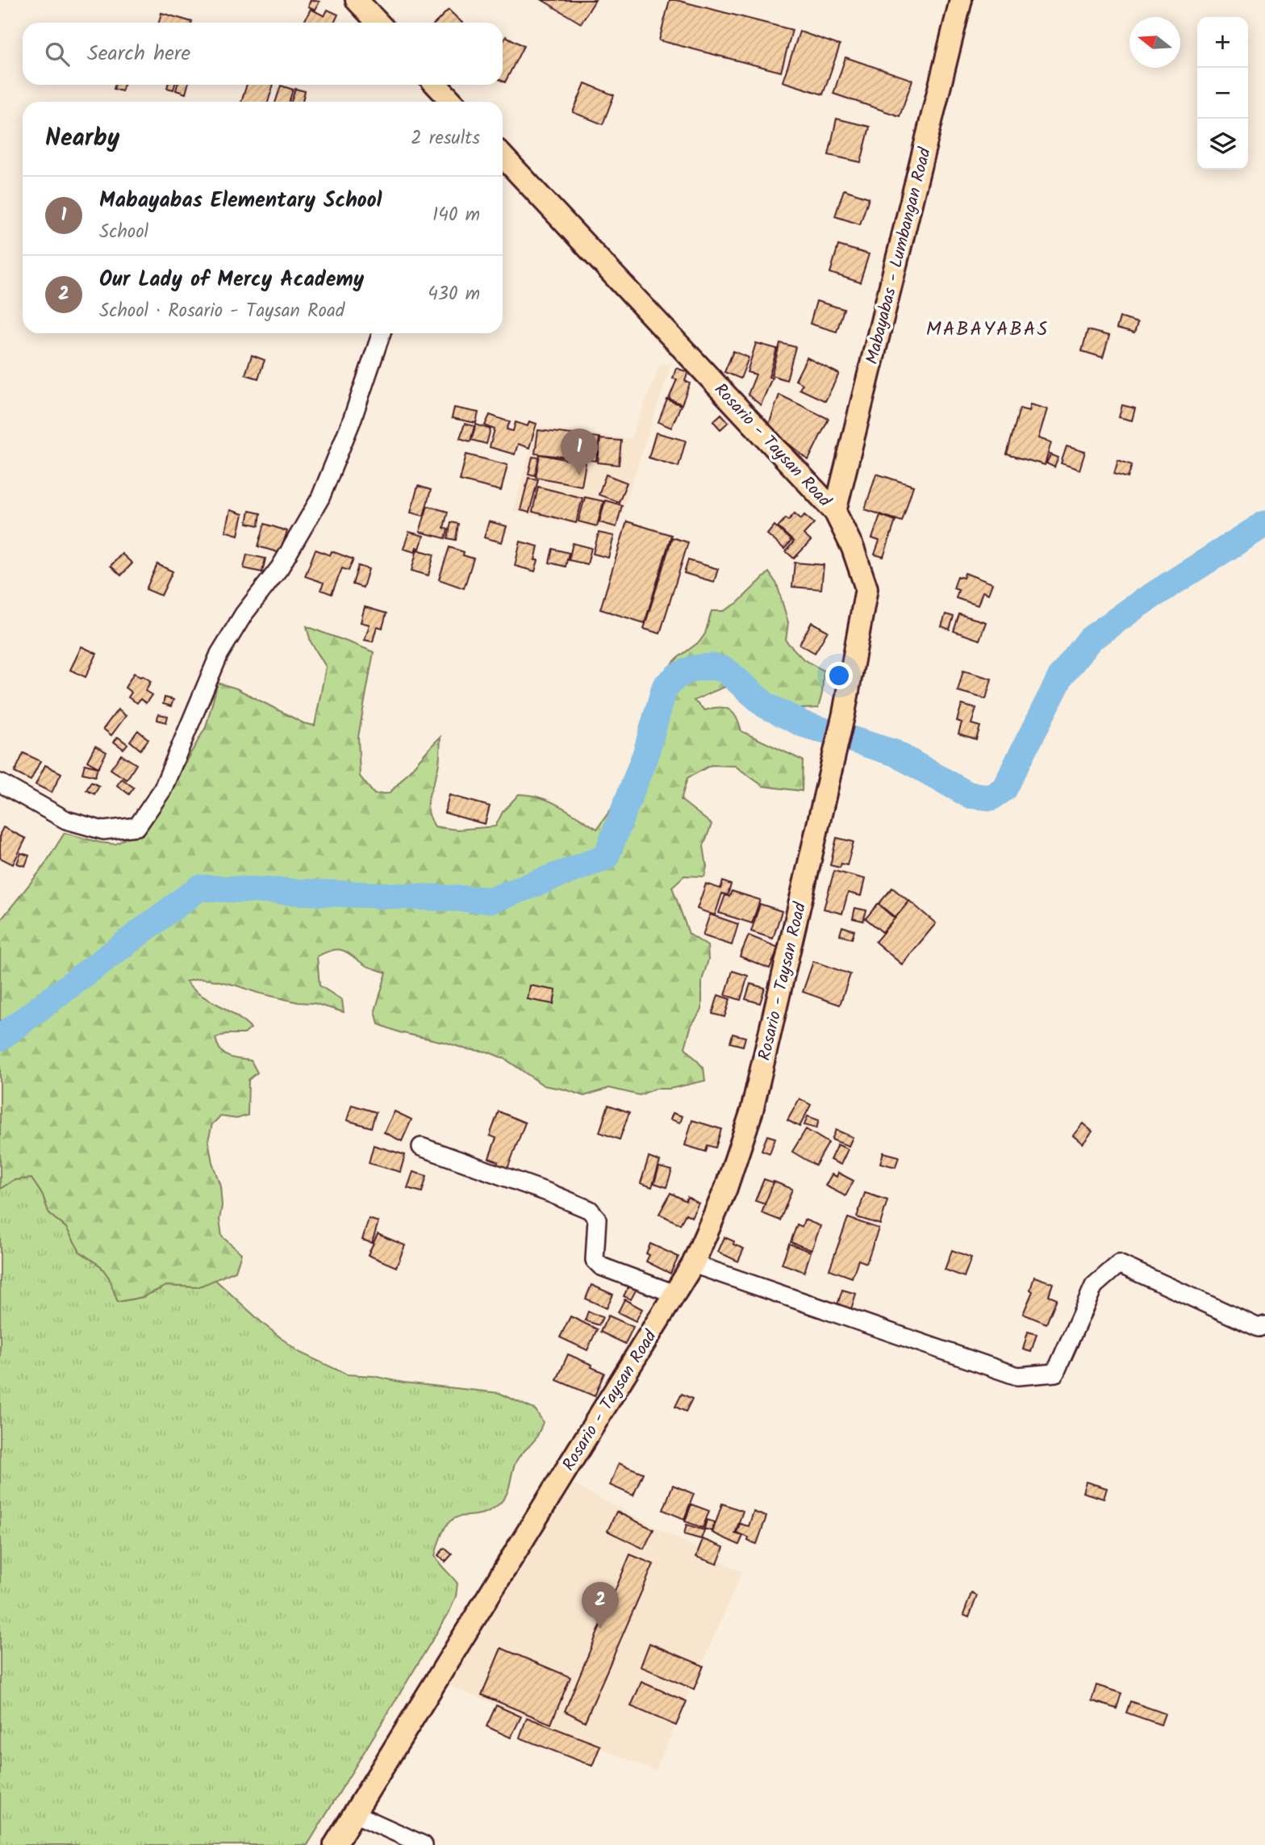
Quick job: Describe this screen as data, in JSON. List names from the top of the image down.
{
  "streets": {
    "main road": ["Mabayabas - Lumbangan Road", "Rosario - Taysan Road"]
  },
  "crossings": [
    ["Mabayabas - Lumbangan Road", "Rosario - Taysan Road"]
  ],
  "districts": ["MABAYABAS"],
  "north": "left",
  "page": {
    "map_buttons": ["+", "−"],
    "search": "Search here",
    "heading": ["Nearby", "2 results"],
    "list": [
      {
        "mark": "1",
        "name": "Mabayabas Elementary School",
        "note": "School",
        "value": "140 m"
      },
      {
        "mark": "2",
        "name": "Our Lady of Mercy Academy",
        "note": "School · Rosario - Taysan Road",
        "value": "430 m"
      }
    ],
    "pins": ["1", "2"]
  }
}
